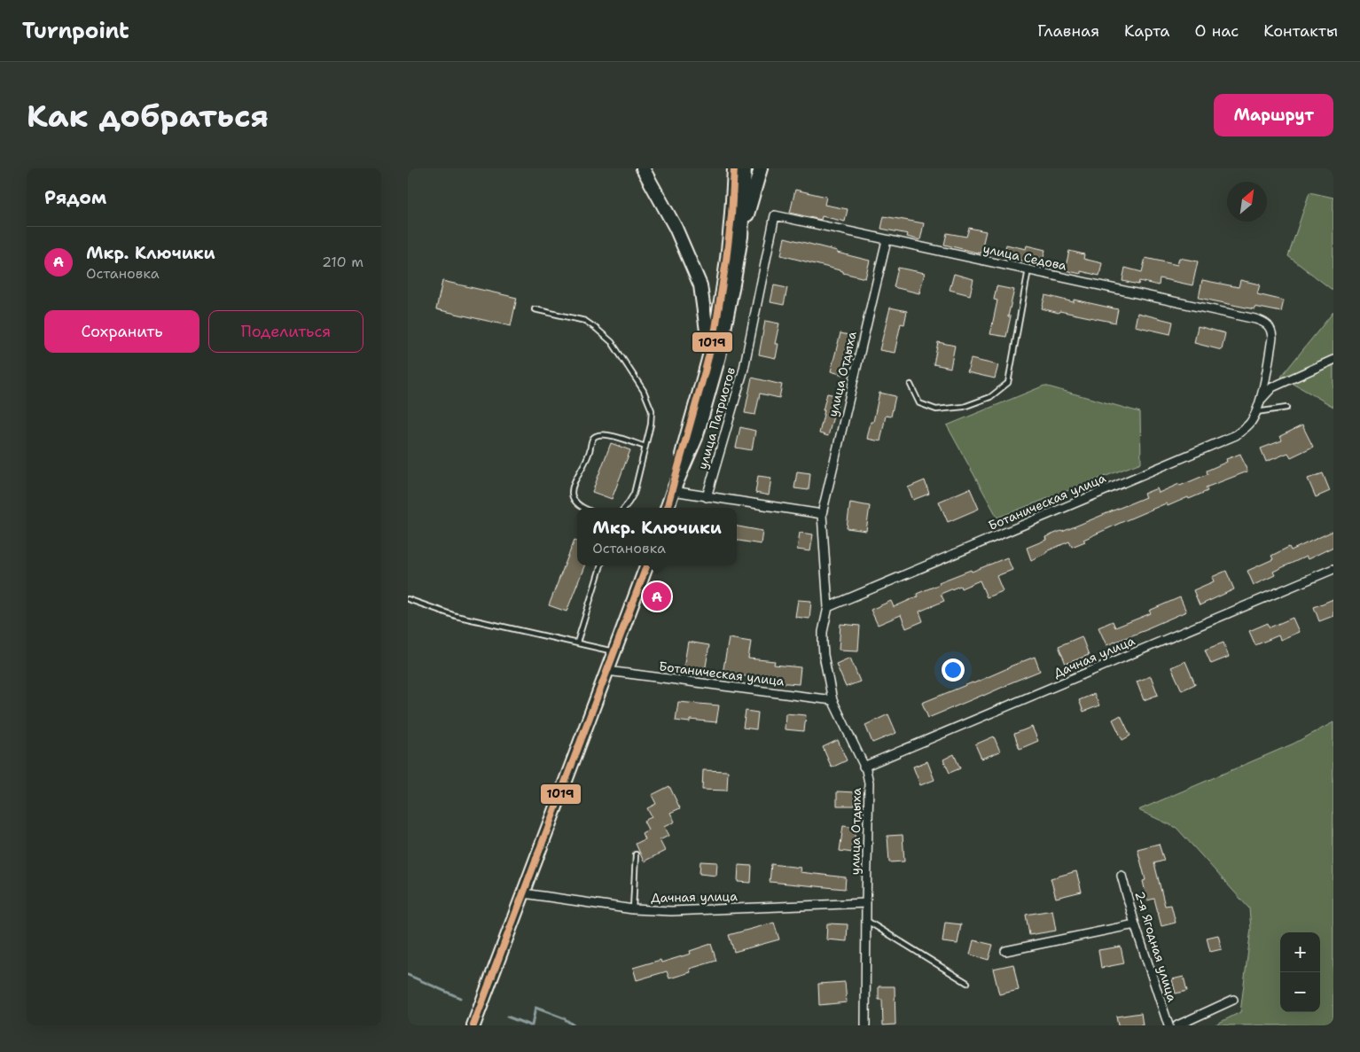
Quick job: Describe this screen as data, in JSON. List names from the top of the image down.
{
  "streets": {
    "street": [
      "улица Седова",
      "улица Отдыха",
      "улица Патриотов",
      "Ботаническая улица",
      "Дачная улица",
      "2-я Ягодная улица"
    ]
  },
  "crossings": [
    ["улица Седова", "улица Отдыха"],
    ["улица Седова", "улица Патриотов"],
    ["улица Седова", "Ботаническая улица"],
    ["улица Отдыха", "Ботаническая улица"],
    ["улица Отдыха", "Дачная улица"]
  ],
  "lines": ["transit line 1019"],
  "north": "top right",
  "page": {
    "header": "Turnpoint",
    "nav": [
      "Главная",
      "Карта",
      "О нас",
      "Контакты"
    ],
    "buttons": [
      "Маршрут",
      ["Сохранить", "Поделиться"]
    ],
    "title": "Как добраться",
    "heading": "Рядом",
    "list": [
      {
        "mark": "A",
        "name": "Мкр. Ключики",
        "note": "Остановка",
        "value": "210 m"
      }
    ],
    "popup": ["Мкр. Ключики", "Остановка"],
    "pins": "A",
    "map_buttons": ["+", "−"]
  }
}
